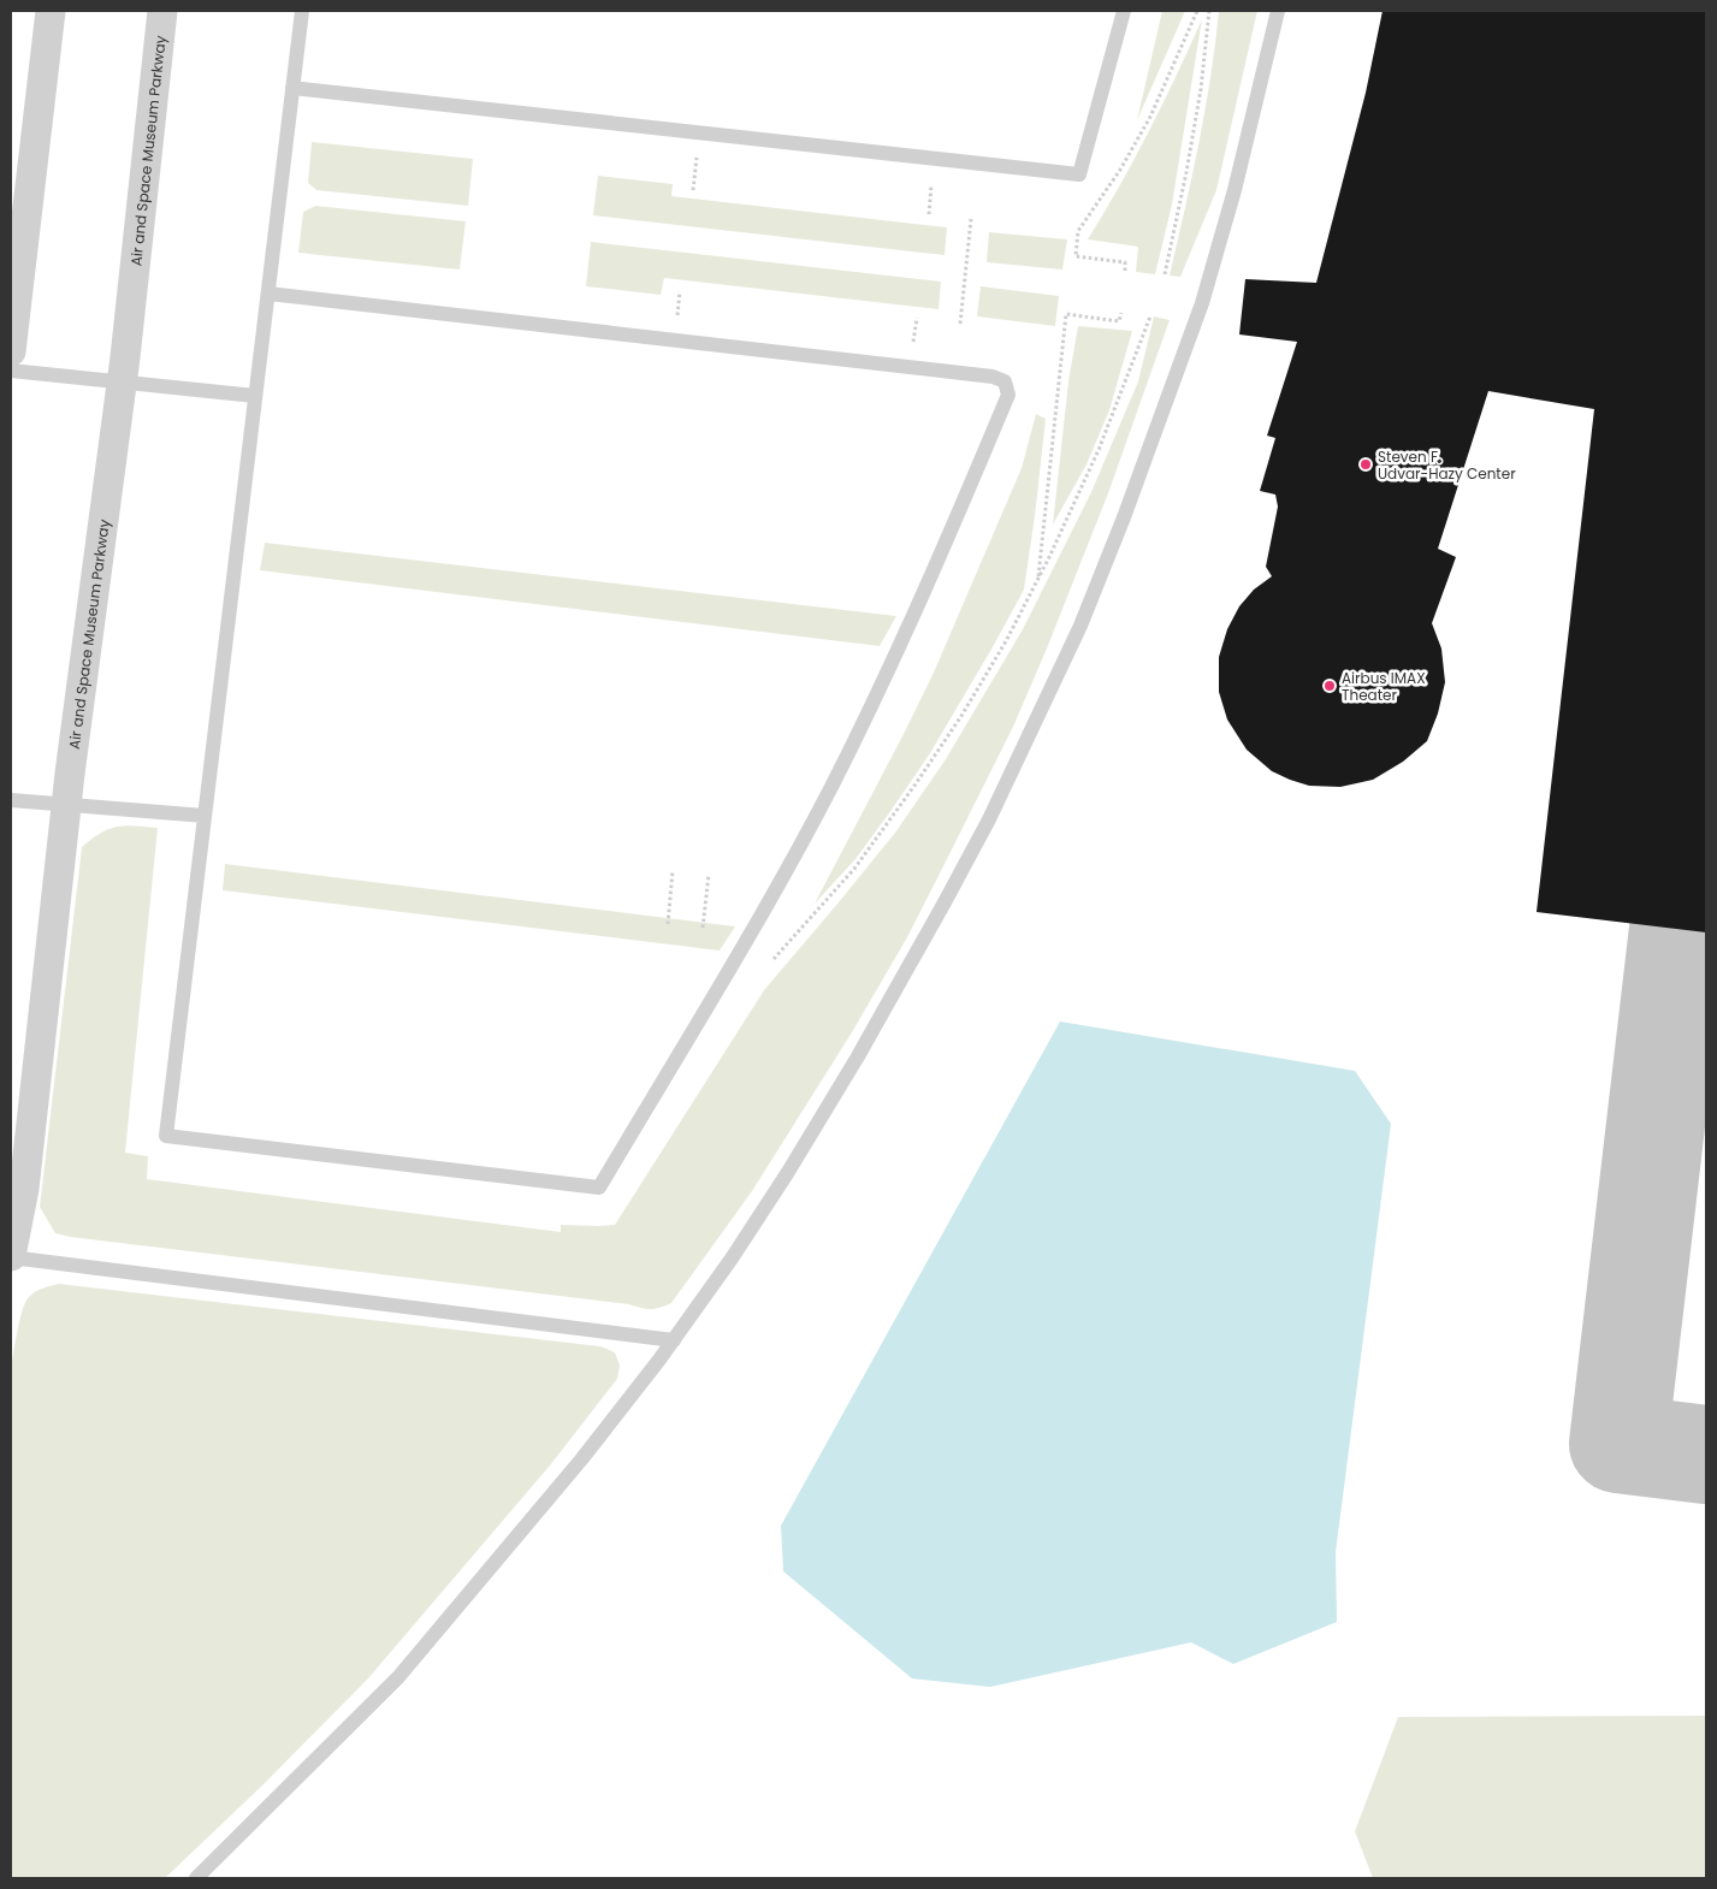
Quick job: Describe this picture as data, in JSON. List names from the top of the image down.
{
  "streets": {
    "street": ["Air and Space Museum Parkway"]
  },
  "places": ["Steven F. Udvar-Hazy Center", "Airbus IMAX Theater"]
}
